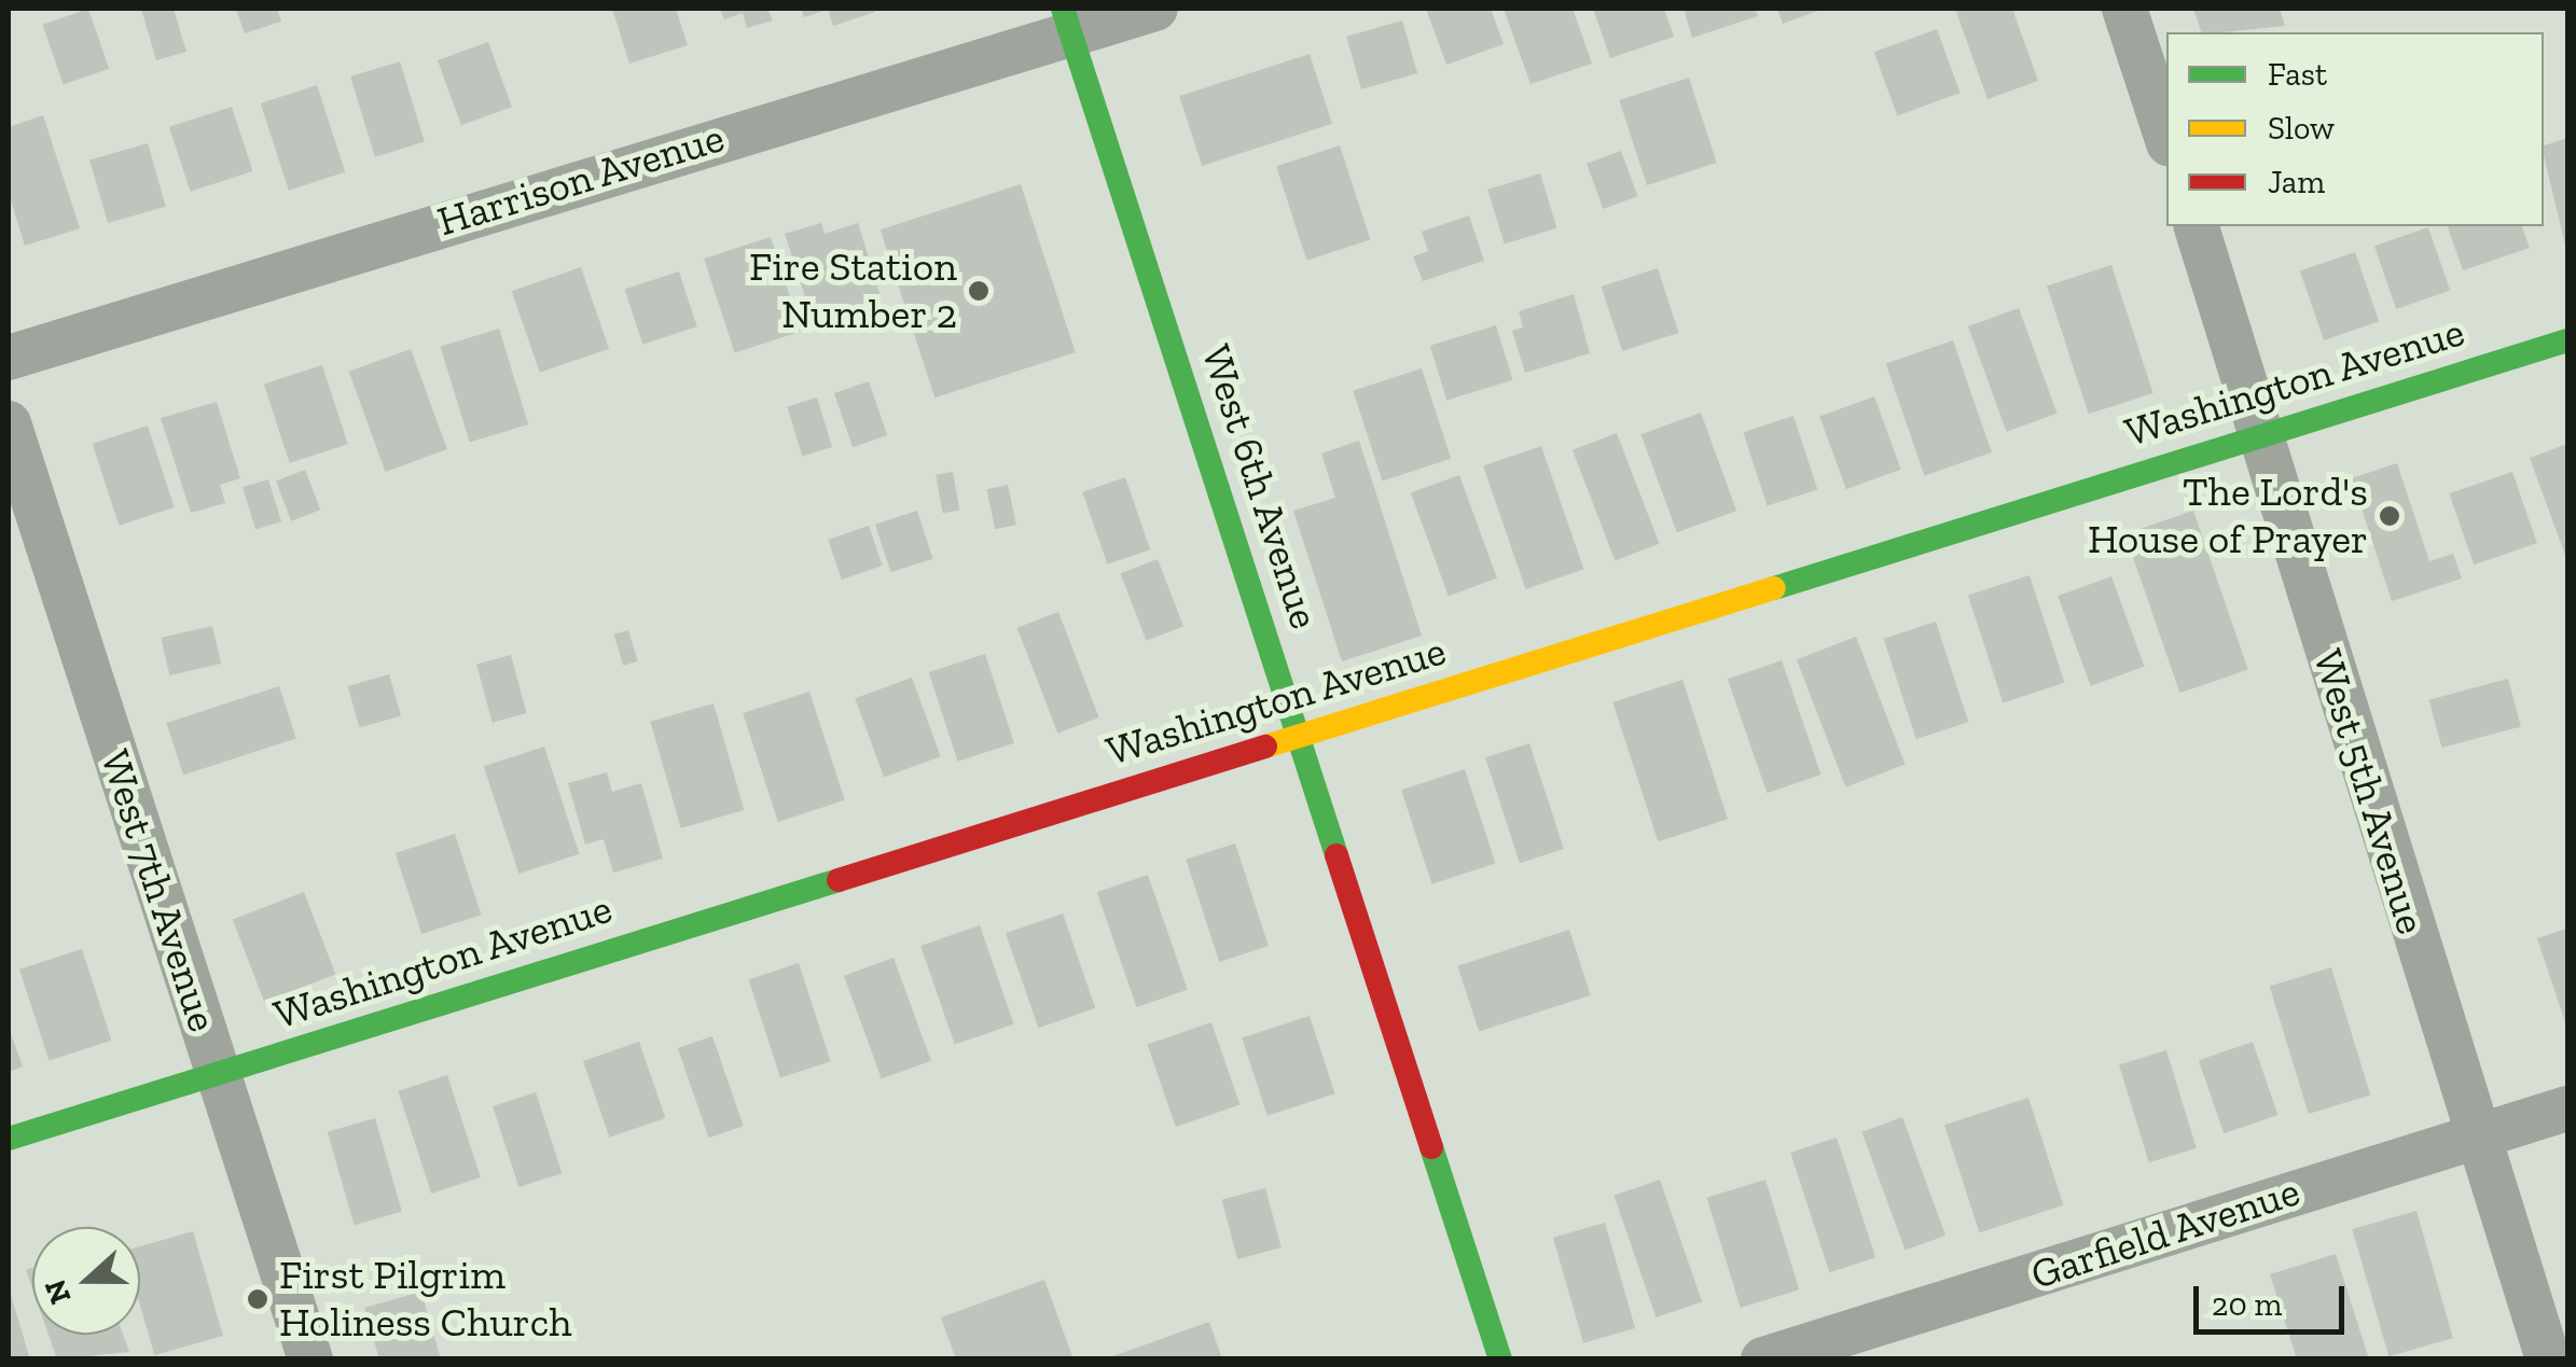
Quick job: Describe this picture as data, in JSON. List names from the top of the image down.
{
  "streets": {
    "street": [
      "Harrison Avenue",
      "Washington Avenue",
      "West 6th Avenue",
      "West 5th Avenue",
      "West 7th Avenue",
      "Garfield Avenue"
    ]
  },
  "crossings": [
    ["Harrison Avenue", "West 6th Avenue"],
    ["Washington Avenue", "West 6th Avenue"],
    ["Washington Avenue", "West 5th Avenue"],
    ["Washington Avenue", "West 7th Avenue"],
    ["West 5th Avenue", "Garfield Avenue"]
  ],
  "places": ["Fire Station Number 2", "The Lord's House of Prayer", "First Pilgrim Holiness Church"],
  "legend": ["Fast", "Slow", "Jam"],
  "scale_bar": "20 m",
  "north": "left"
}
